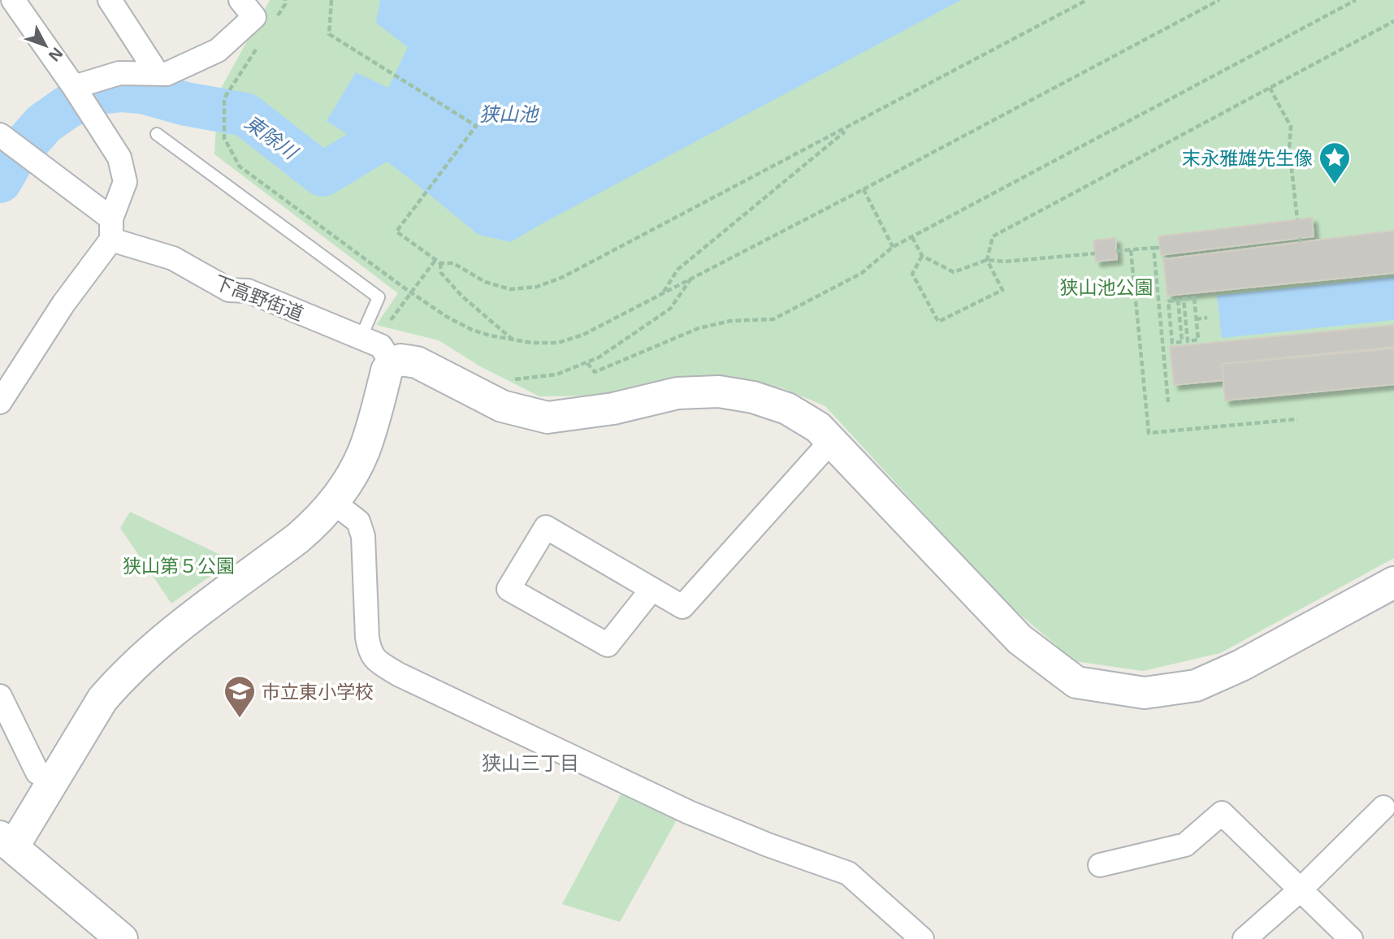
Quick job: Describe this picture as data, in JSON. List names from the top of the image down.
{
  "streets": {
    "street": ["下高野街道"]
  },
  "districts": ["狭山三丁目"],
  "water": ["狭山池", "東除川"],
  "parks": ["狭山池公園", "狭山第５公園"],
  "places": {
    "place": ["末永雅雄先生像"],
    "school or university": ["市立東小学校"]
  },
  "north": "bottom right"
}
